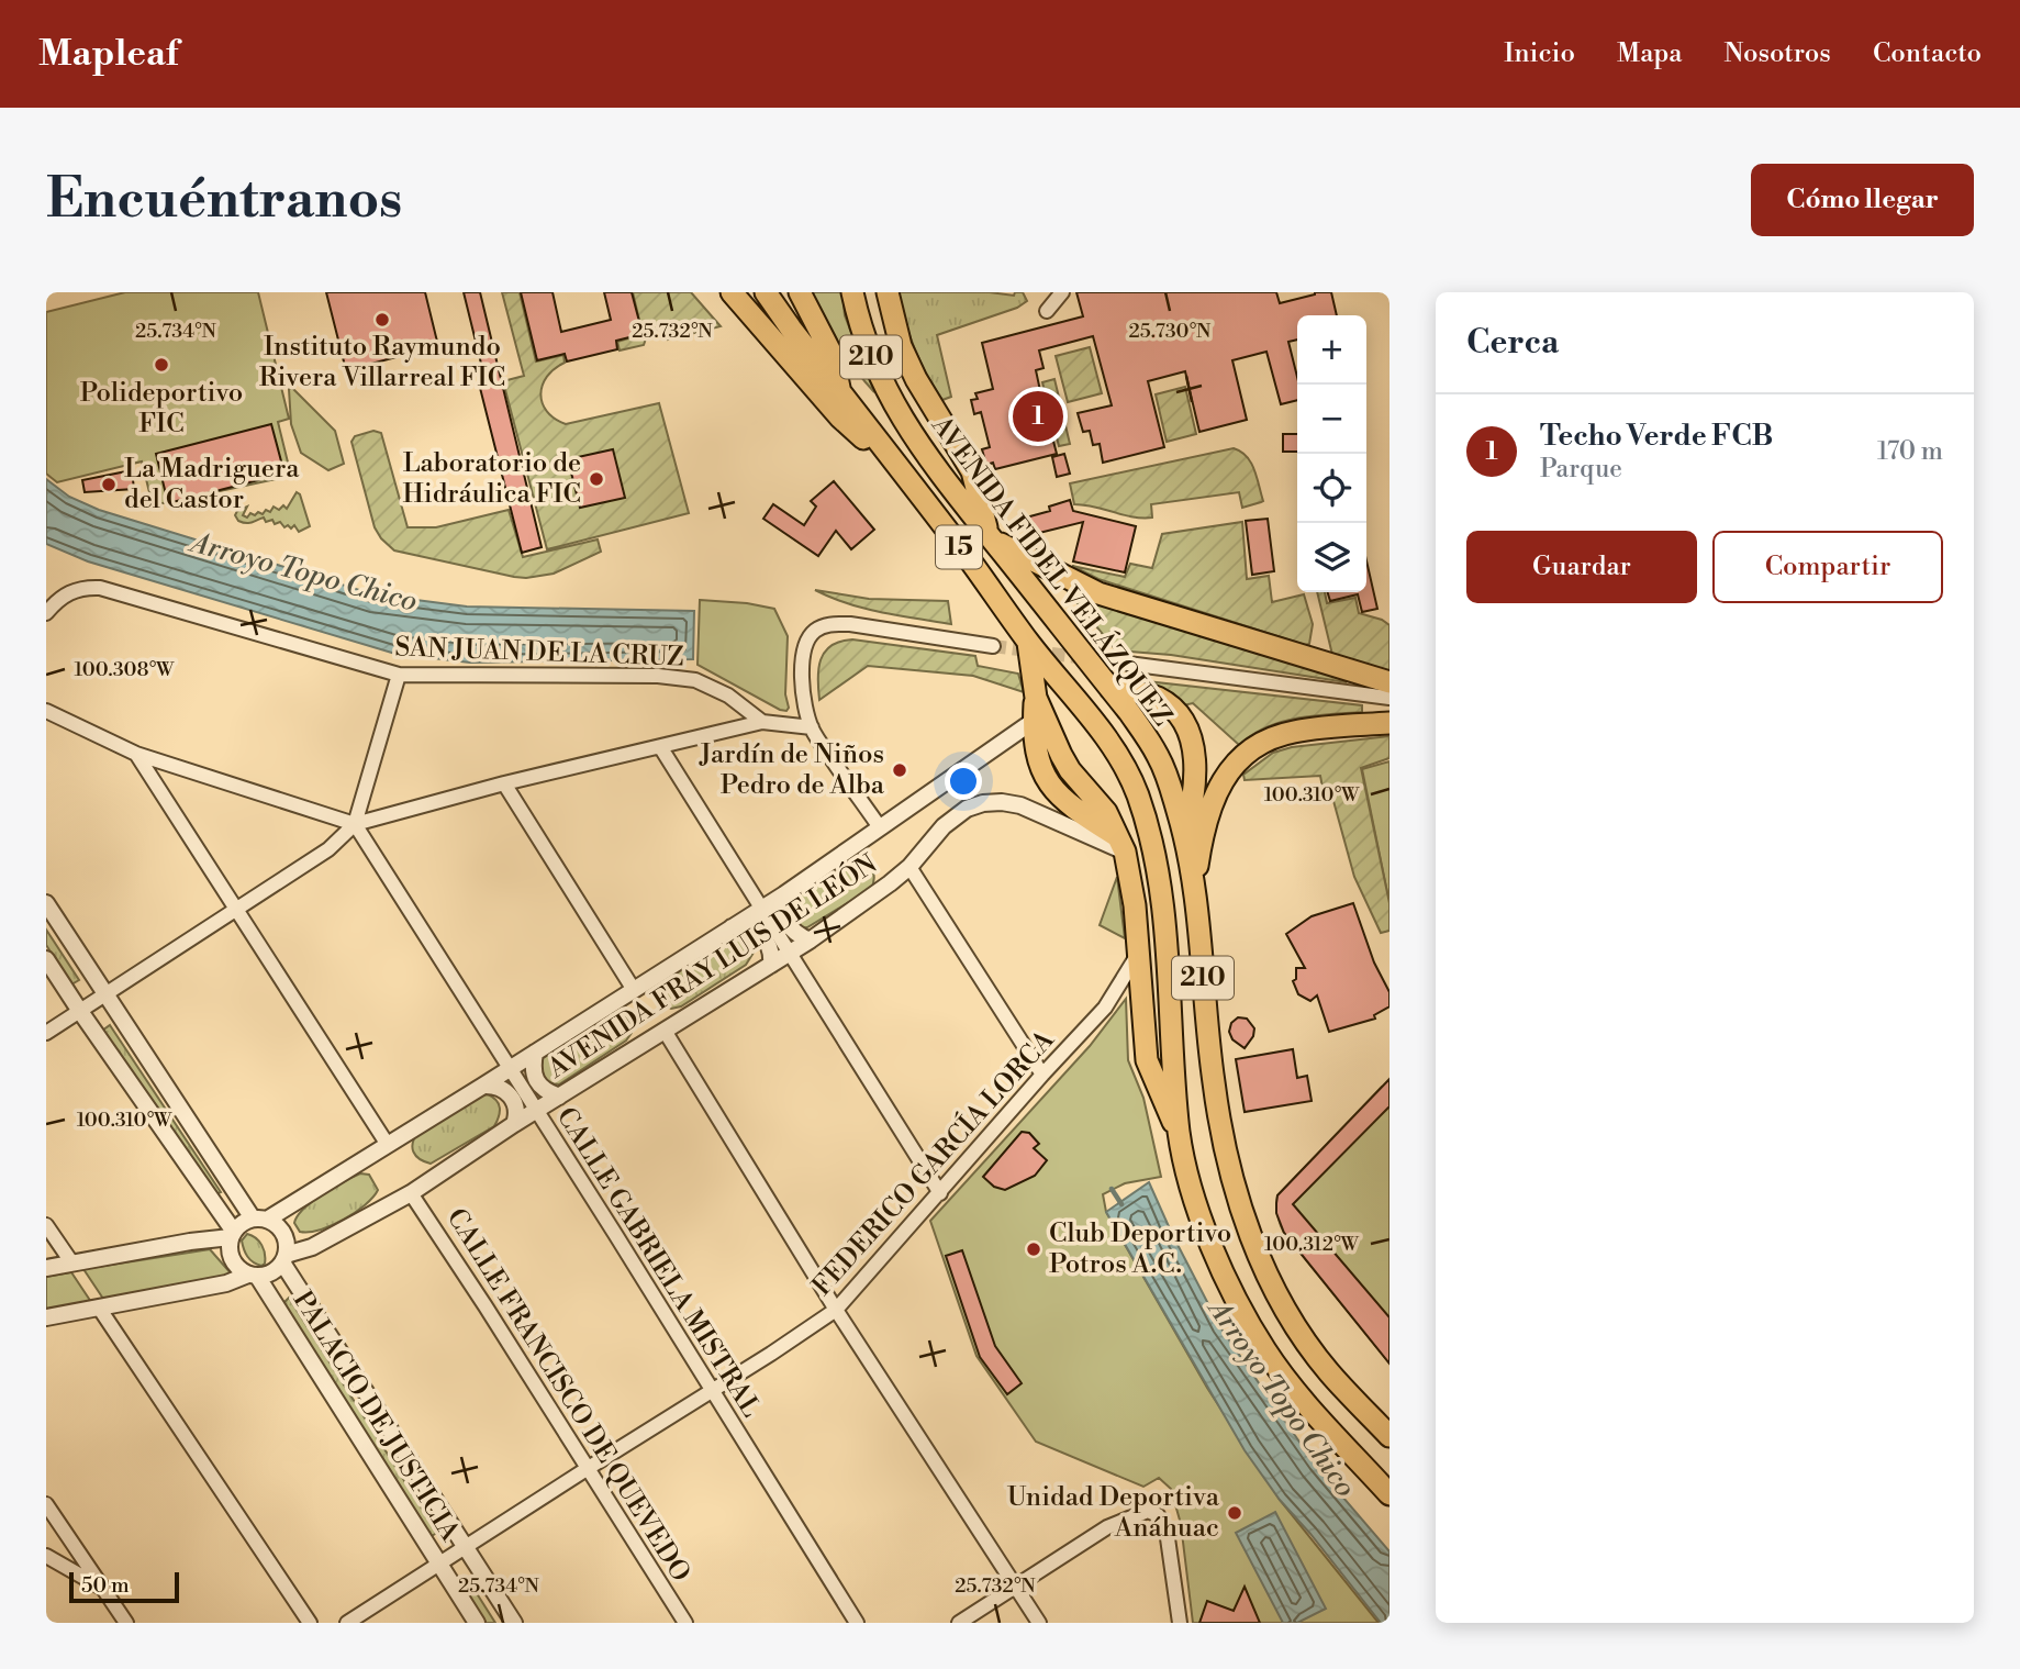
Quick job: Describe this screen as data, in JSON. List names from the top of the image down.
{
  "streets": {
    "highway": ["210", "15", "AVENIDA FIDEL VELÁZQUEZ"],
    "street": [
      "SAN JUAN DE LA CRUZ",
      "AVENIDA FRAY LUIS DE LEÓN",
      "FEDERICO GARCÍA LORCA",
      "CALLE GABRIELA MISTRAL",
      "CALLE FRANCISCO DE QUEVEDO",
      "PALACIO DE JUSTICIA"
    ]
  },
  "crossings": [
    ["210", "15"],
    ["AVENIDA FRAY LUIS DE LEÓN", "CALLE GABRIELA MISTRAL"],
    ["AVENIDA FRAY LUIS DE LEÓN", "CALLE FRANCISCO DE QUEVEDO"],
    ["AVENIDA FRAY LUIS DE LEÓN", "PALACIO DE JUSTICIA"],
    ["FEDERICO GARCÍA LORCA", "CALLE GABRIELA MISTRAL"],
    ["FEDERICO GARCÍA LORCA", "CALLE FRANCISCO DE QUEVEDO"],
    ["FEDERICO GARCÍA LORCA", "PALACIO DE JUSTICIA"]
  ],
  "water": ["Arroyo Topo Chico"],
  "places": [
    "Instituto Raymundo Rivera Villarreal FIC",
    "Polideportivo FIC",
    "Laboratorio de Hidráulica FIC",
    "La Madriguera del Castor",
    "Jardín de Niños Pedro de Alba",
    "Club Deportivo Potros A.C.",
    "Unidad Deportiva Anáhuac"
  ],
  "scale_bar": "50 m",
  "page": {
    "header": "Mapleaf",
    "nav": [
      "Inicio",
      "Mapa",
      "Nosotros",
      "Contacto"
    ],
    "buttons": [
      "Cómo llegar",
      ["Guardar", "Compartir"]
    ],
    "title": "Encuéntranos",
    "heading": "Cerca",
    "map_buttons": ["+", "−"],
    "pins": "1",
    "list": [
      {
        "mark": "1",
        "name": "Techo Verde FCB",
        "note": "Parque",
        "value": "170 m"
      }
    ],
    "scale": "50 m"
  },
  "coordinates": [
    "25.734°N",
    "25.732°N",
    "25.730°N",
    "100.308°W",
    "100.310°W",
    "100.312°W"
  ]
}
